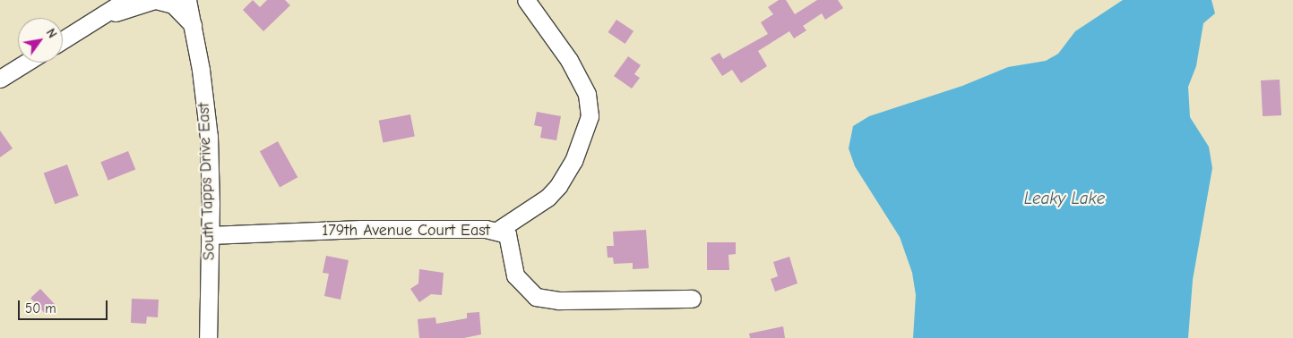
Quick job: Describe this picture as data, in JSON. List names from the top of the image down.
{
  "streets": {
    "street": ["South Tapps Drive East", "179th Avenue Court East"]
  },
  "crossings": [
    ["South Tapps Drive East", "179th Avenue Court East"]
  ],
  "water": ["Leaky Lake"],
  "scale_bar": "50 m",
  "north": "top right"
}
